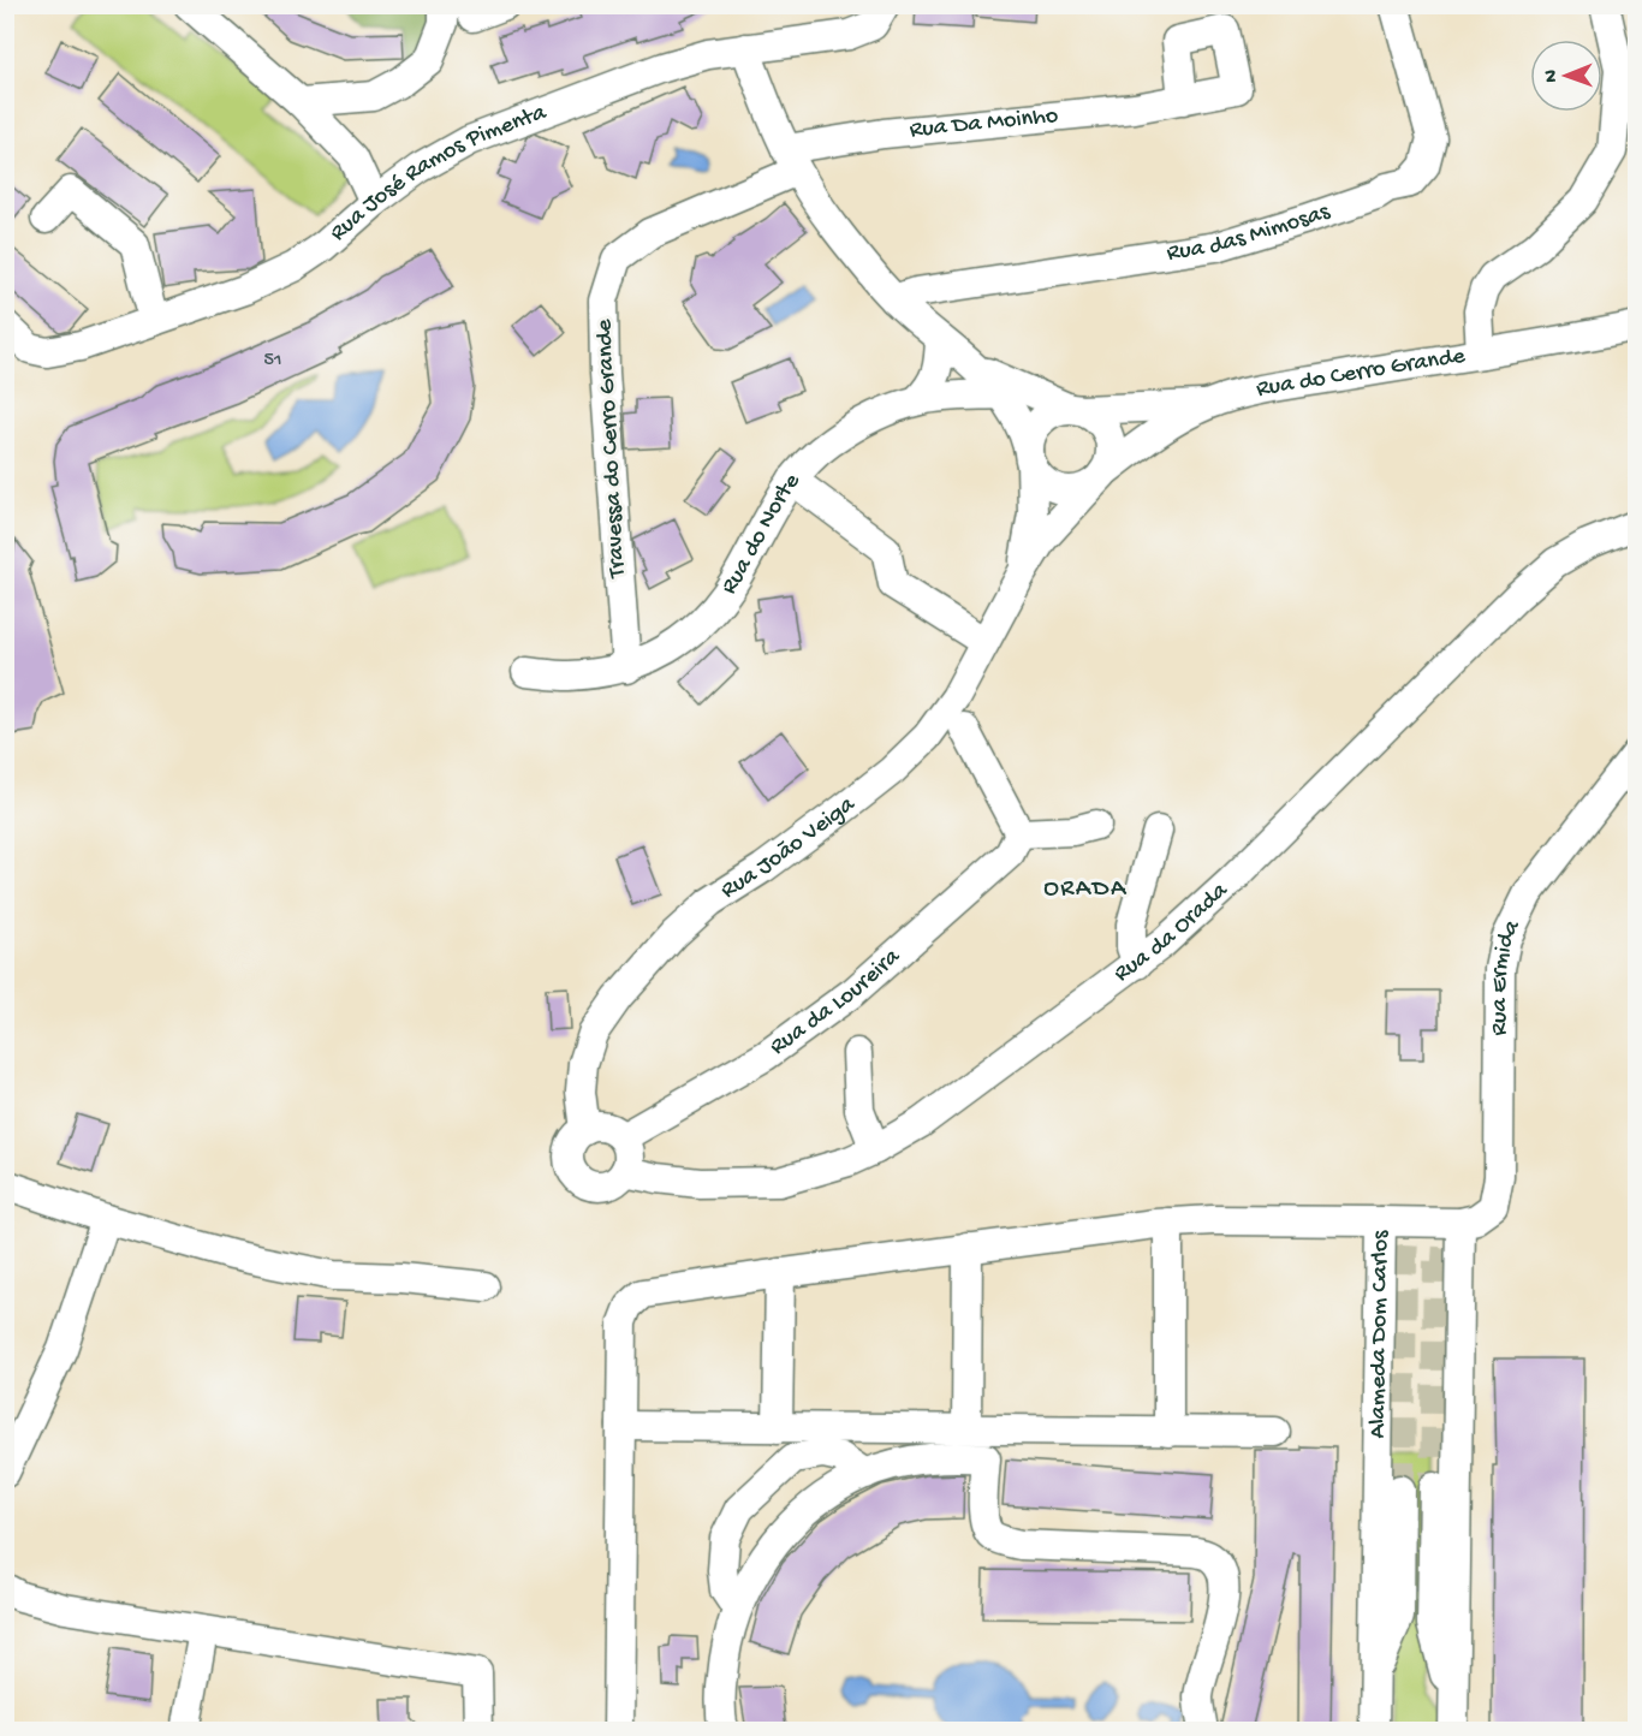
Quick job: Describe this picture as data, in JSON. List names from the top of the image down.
{
  "streets": {
    "street": [
      "Rua Da Moinho",
      "Rua José Ramos Pimenta",
      "Rua das Mimosas",
      "Rua do Cerro Grande",
      "Travessa do Cerro Grande",
      "Rua do Norte",
      "Rua João Veiga",
      "Rua da Orada",
      "Rua Ermida",
      "Rua da Loureira",
      "Alameda Dom Carlos"
    ]
  },
  "crossings": [
    ["Rua Da Moinho", "Travessa do Cerro Grande"],
    ["Rua do Cerro Grande", "Rua João Veiga"],
    ["Travessa do Cerro Grande", "Rua do Norte"],
    ["Rua João Veiga", "Rua da Orada"],
    ["Rua João Veiga", "Rua da Loureira"],
    ["Rua da Orada", "Rua da Loureira"],
    ["Rua Ermida", "Alameda Dom Carlos"]
  ],
  "districts": ["ORADA"],
  "house_numbers": ["51"],
  "north": "left"
}
